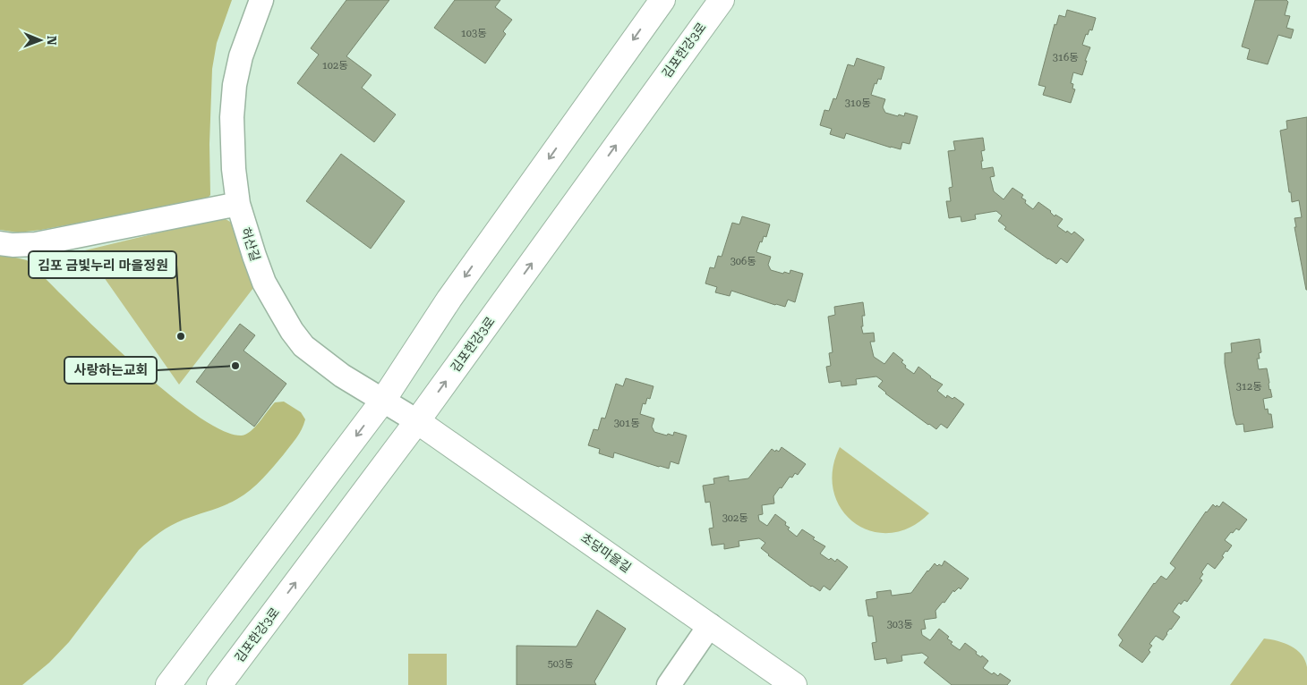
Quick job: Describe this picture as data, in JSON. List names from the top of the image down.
{
  "streets": {
    "street": ["김포한강3로", "허산길", "초당마을길"]
  },
  "crossings": [
    ["김포한강3로", "허산길"],
    ["김포한강3로", "초당마을길"],
    ["허산길", "초당마을길"]
  ],
  "places": ["김포 금빛누리 마을정원", "사랑하는교회"],
  "house_numbers": [
    "103동",
    "316동",
    "102동",
    "310동",
    "306동",
    "312동",
    "301동",
    "302동",
    "303동",
    "503동"
  ],
  "north": "right"
}
